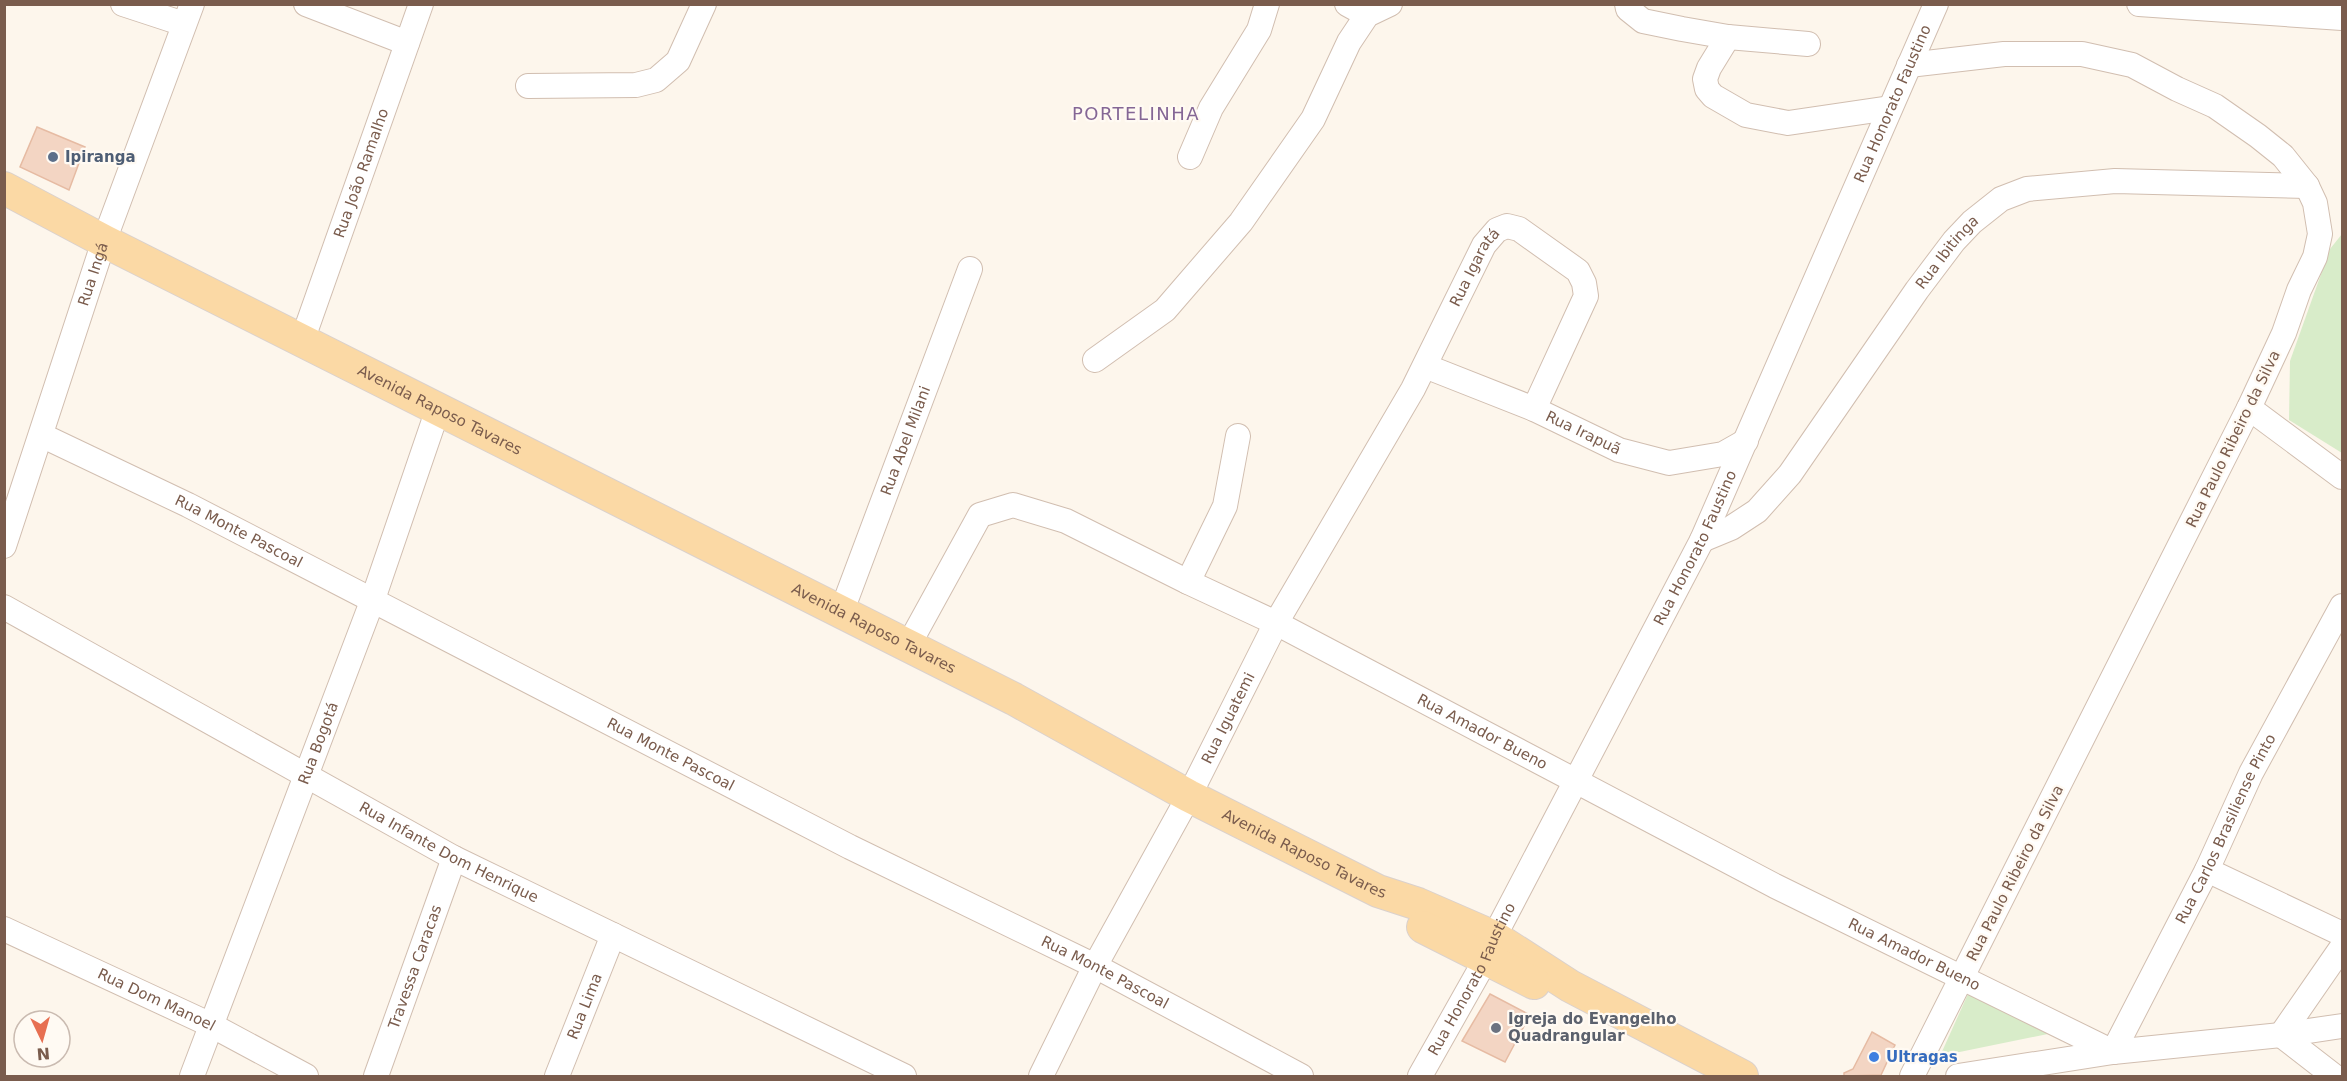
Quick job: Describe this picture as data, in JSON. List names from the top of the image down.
{
  "streets": {
    "main road": ["Avenida Raposo Tavares"],
    "street": [
      "Rua Honorato Faustino",
      "Rua João Ramalho",
      "Rua Ibitinga",
      "Rua Igaratá",
      "Rua Ingá",
      "Rua Irapuã",
      "Rua Paulo Ribeiro da Silva",
      "Rua Abel Milani",
      "Rua Monte Pascoal",
      "Rua Iguatemi",
      "Rua Amador Bueno",
      "Rua Bogotá",
      "Rua Carlos Brasiliense Pinto",
      "Rua Infante Dom Henrique",
      "Travessa Caracas",
      "Rua Dom Manoel",
      "Rua Lima"
    ]
  },
  "crossings": [
    ["Rua Honorato Faustino", "Rua Ibitinga"],
    ["Rua Honorato Faustino", "Avenida Raposo Tavares"],
    ["Rua Honorato Faustino", "Rua Irapuã"],
    ["Rua Honorato Faustino", "Rua Paulo Ribeiro da Silva"],
    ["Rua Honorato Faustino", "Rua Amador Bueno"],
    ["Rua João Ramalho", "Avenida Raposo Tavares"],
    ["Rua Ibitinga", "Rua Paulo Ribeiro da Silva"],
    ["Rua Igaratá", "Rua Irapuã"],
    ["Rua Igaratá", "Rua Iguatemi"],
    ["Rua Ingá", "Avenida Raposo Tavares"],
    ["Rua Ingá", "Rua Monte Pascoal"],
    ["Avenida Raposo Tavares", "Rua Abel Milani"],
    ["Avenida Raposo Tavares", "Rua Iguatemi"],
    ["Avenida Raposo Tavares", "Rua Amador Bueno"],
    ["Avenida Raposo Tavares", "Rua Bogotá"],
    ["Rua Irapuã", "Rua Iguatemi"],
    ["Rua Paulo Ribeiro da Silva", "Rua Amador Bueno"],
    ["Rua Monte Pascoal", "Rua Iguatemi"],
    ["Rua Monte Pascoal", "Rua Bogotá"],
    ["Rua Iguatemi", "Rua Amador Bueno"],
    ["Rua Amador Bueno", "Rua Carlos Brasiliense Pinto"],
    ["Rua Bogotá", "Rua Infante Dom Henrique"],
    ["Rua Bogotá", "Rua Dom Manoel"],
    ["Rua Infante Dom Henrique", "Travessa Caracas"],
    ["Rua Infante Dom Henrique", "Rua Lima"]
  ],
  "districts": ["PORTELINHA"],
  "places": ["Ipiranga", "Igreja do Evangelho Quadrangular", "Ultragas"],
  "north": "bottom"
}
